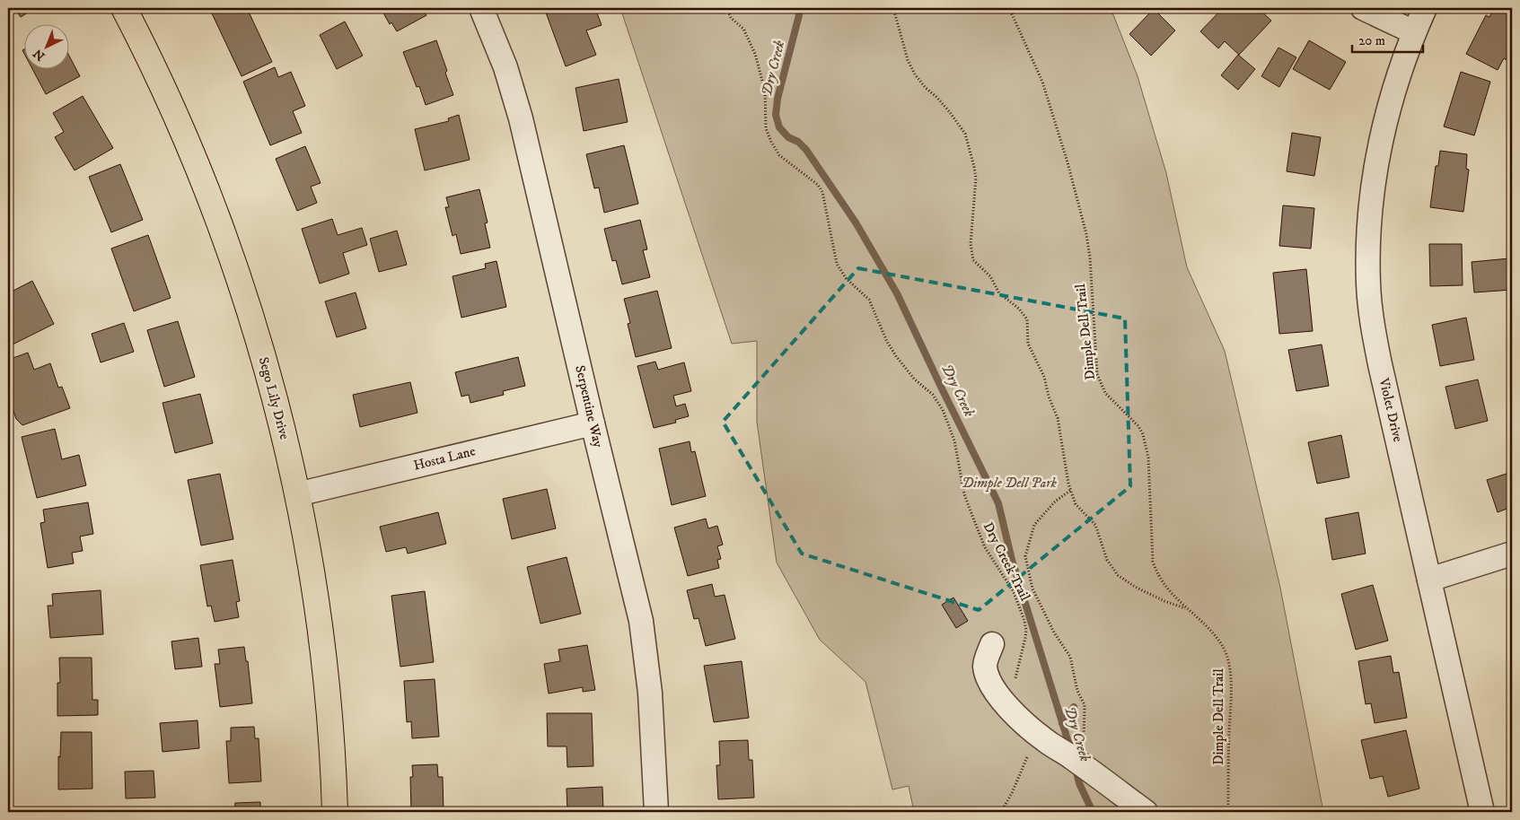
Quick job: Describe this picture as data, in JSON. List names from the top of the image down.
{
  "streets": {
    "main road": ["Sego Lily Drive"],
    "street": ["Serpentine Way", "Violet Drive", "Hosta Lane"],
    "path": ["Dimple Dell Trail", "Dry Creek Trail"]
  },
  "crossings": [
    ["Sego Lily Drive", "Hosta Lane"],
    ["Serpentine Way", "Hosta Lane"]
  ],
  "water": ["Dry Creek"],
  "parks": ["Dimple Dell Park"],
  "scale_bar": "20 m",
  "north": "bottom left"
}
